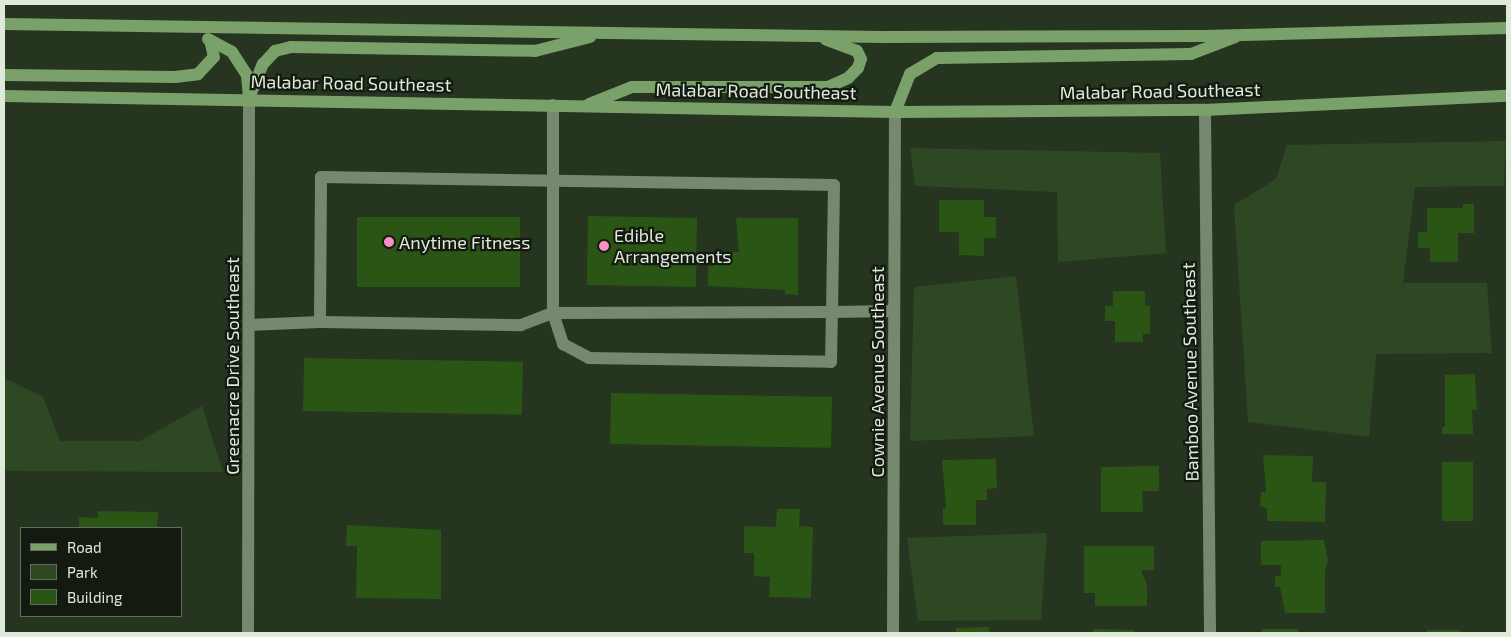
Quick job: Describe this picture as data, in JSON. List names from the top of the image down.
{
  "streets": {
    "main road": ["Malabar Road Southeast"],
    "street": ["Greenacre Drive Southeast", "Cownie Avenue Southeast", "Bamboo Avenue Southeast"]
  },
  "crossings": [
    ["Malabar Road Southeast", "Greenacre Drive Southeast"],
    ["Malabar Road Southeast", "Cownie Avenue Southeast"],
    ["Malabar Road Southeast", "Bamboo Avenue Southeast"]
  ],
  "places": ["Anytime Fitness", "Edible Arrangements"],
  "legend": ["Road", "Park", "Building"]
}
